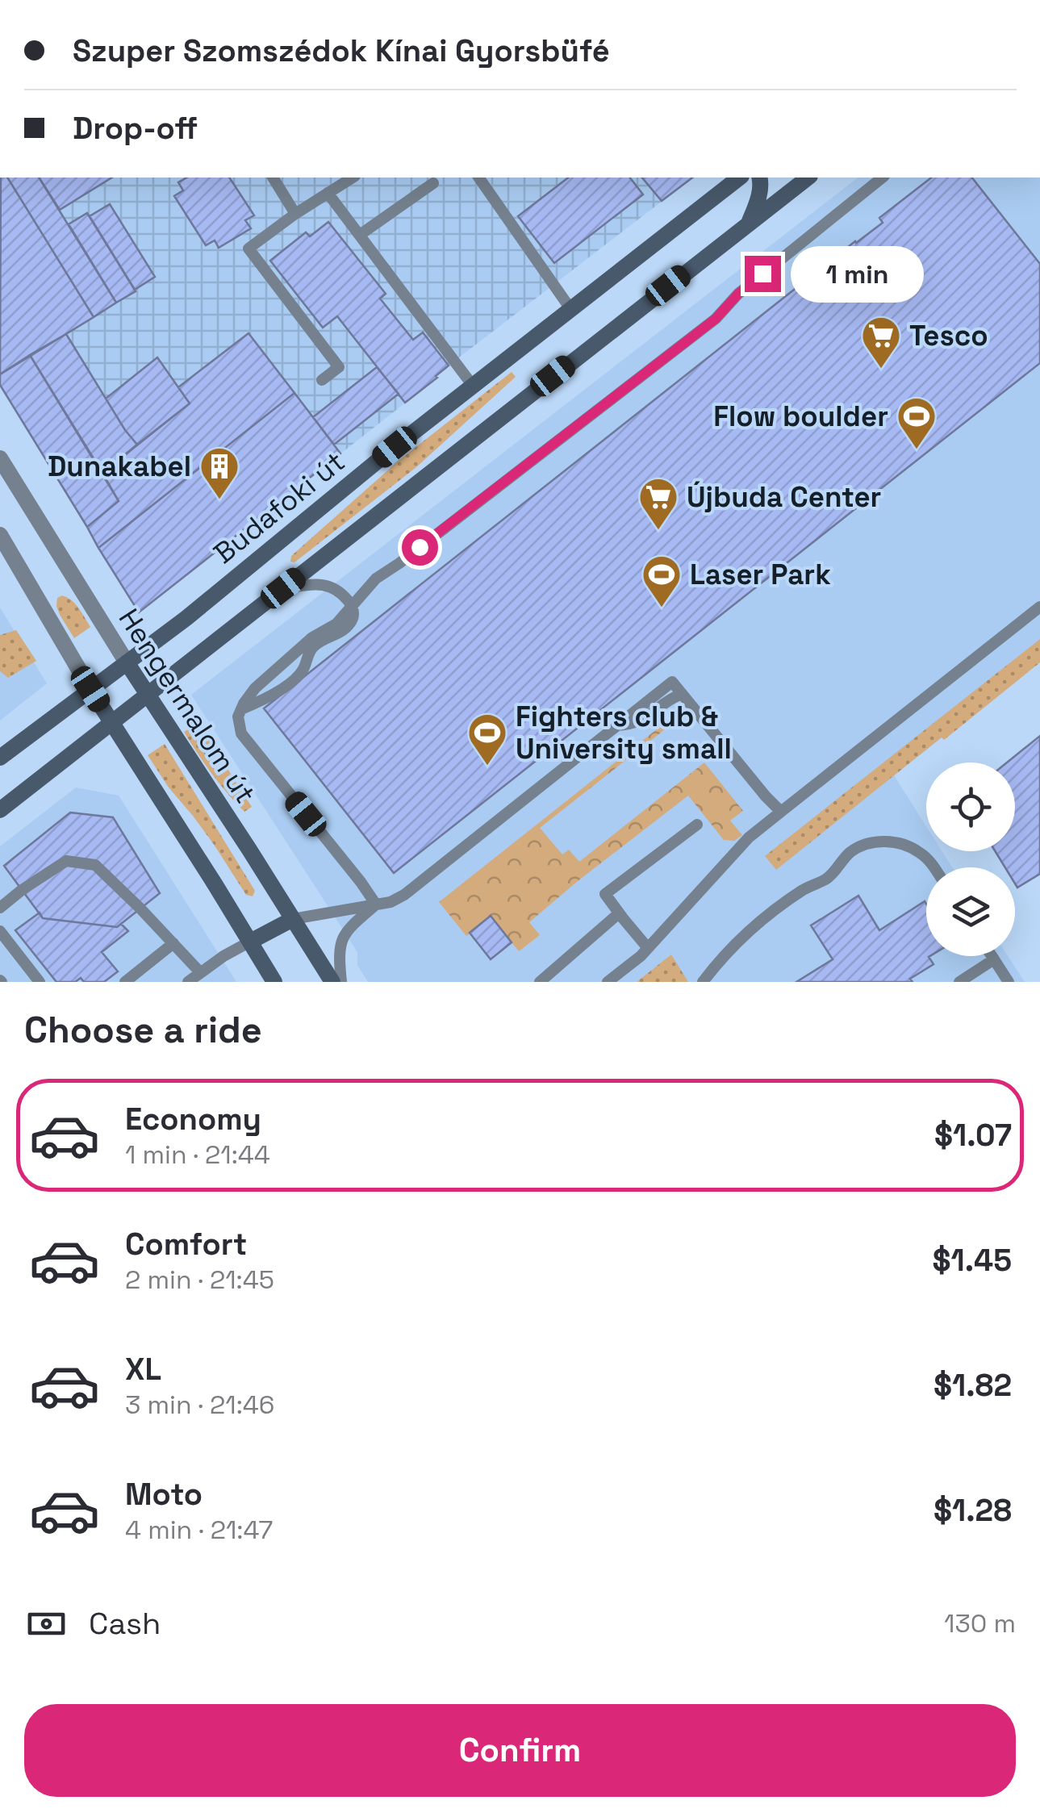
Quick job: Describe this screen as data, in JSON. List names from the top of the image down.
{
  "streets": {
    "main road": ["Budafoki út", "Hengermalom út"]
  },
  "crossings": [
    ["Budafoki út", "Hengermalom út"]
  ],
  "places": {
    "supermarket": ["Tesco", "Újbuda Center"],
    "sports": ["Flow boulder", "Laser Park", "Fighters club & University small"],
    "building": ["Dunakabel"]
  },
  "page": {
    "banner": ["Szuper Szomszédok Kínai Gyorsbüfé", "Drop-off"],
    "bubble": "1 min",
    "heading": "Choose a ride",
    "list": [
      {
        "name": "Economy",
        "note": "1 min · 21:44",
        "value": "$1.07"
      },
      {
        "name": "Comfort",
        "note": "2 min · 21:45",
        "value": "$1.45"
      },
      {
        "name": "XL",
        "note": "3 min · 21:46",
        "value": "$1.82"
      },
      {
        "name": "Moto",
        "note": "4 min · 21:47",
        "value": "$1.28"
      }
    ],
    "pay": ["Cash", "130 m"],
    "buttons": "Confirm"
  }
}
